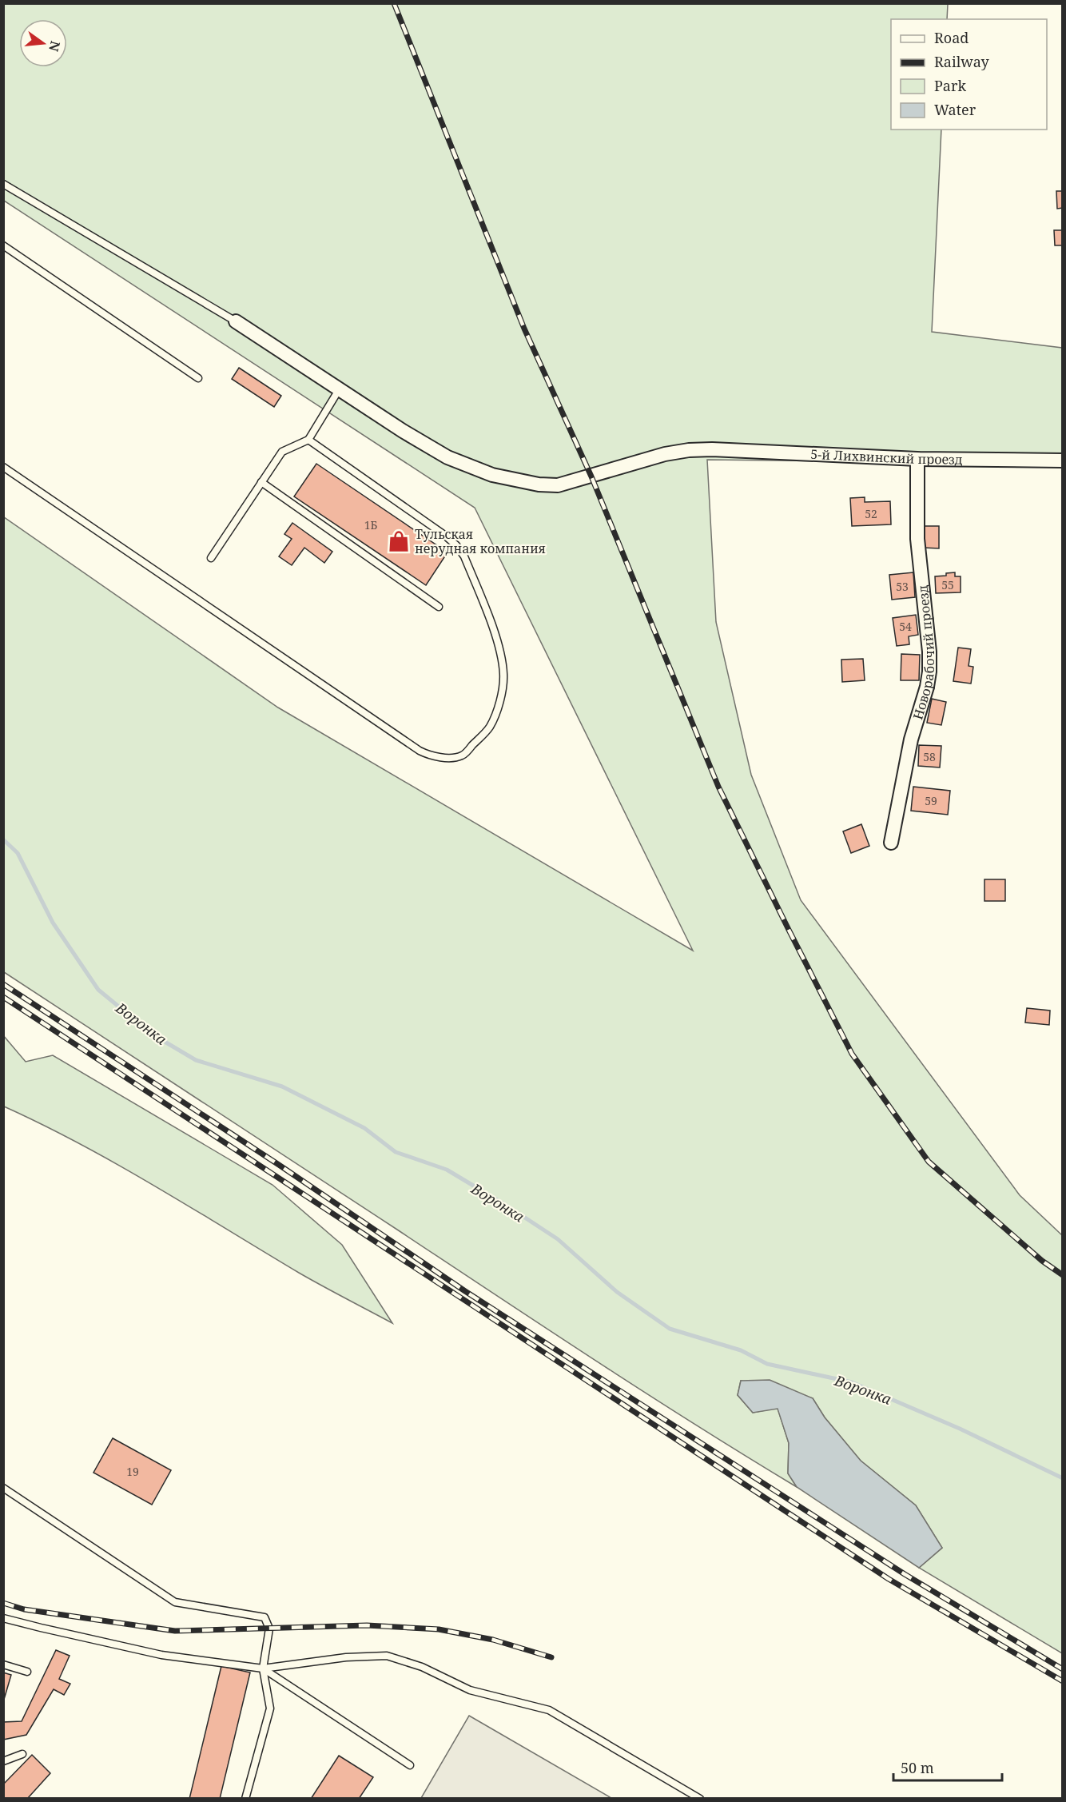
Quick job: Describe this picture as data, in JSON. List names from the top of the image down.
{
  "streets": {
    "street": ["5-й Лихвинский проезд", "Новорабочий проезд"]
  },
  "crossings": [
    ["5-й Лихвинский проезд", "Новорабочий проезд"]
  ],
  "water": ["Воронка"],
  "places": {
    "shop": ["Тульская нерудная компания"]
  },
  "house_numbers": [
    "52",
    "1Б",
    "55",
    "53",
    "54",
    "58",
    "59",
    "19"
  ],
  "legend": [
    "Road",
    "Railway",
    "Park",
    "Water"
  ],
  "scale_bar": "50 m",
  "north": "right"
}
